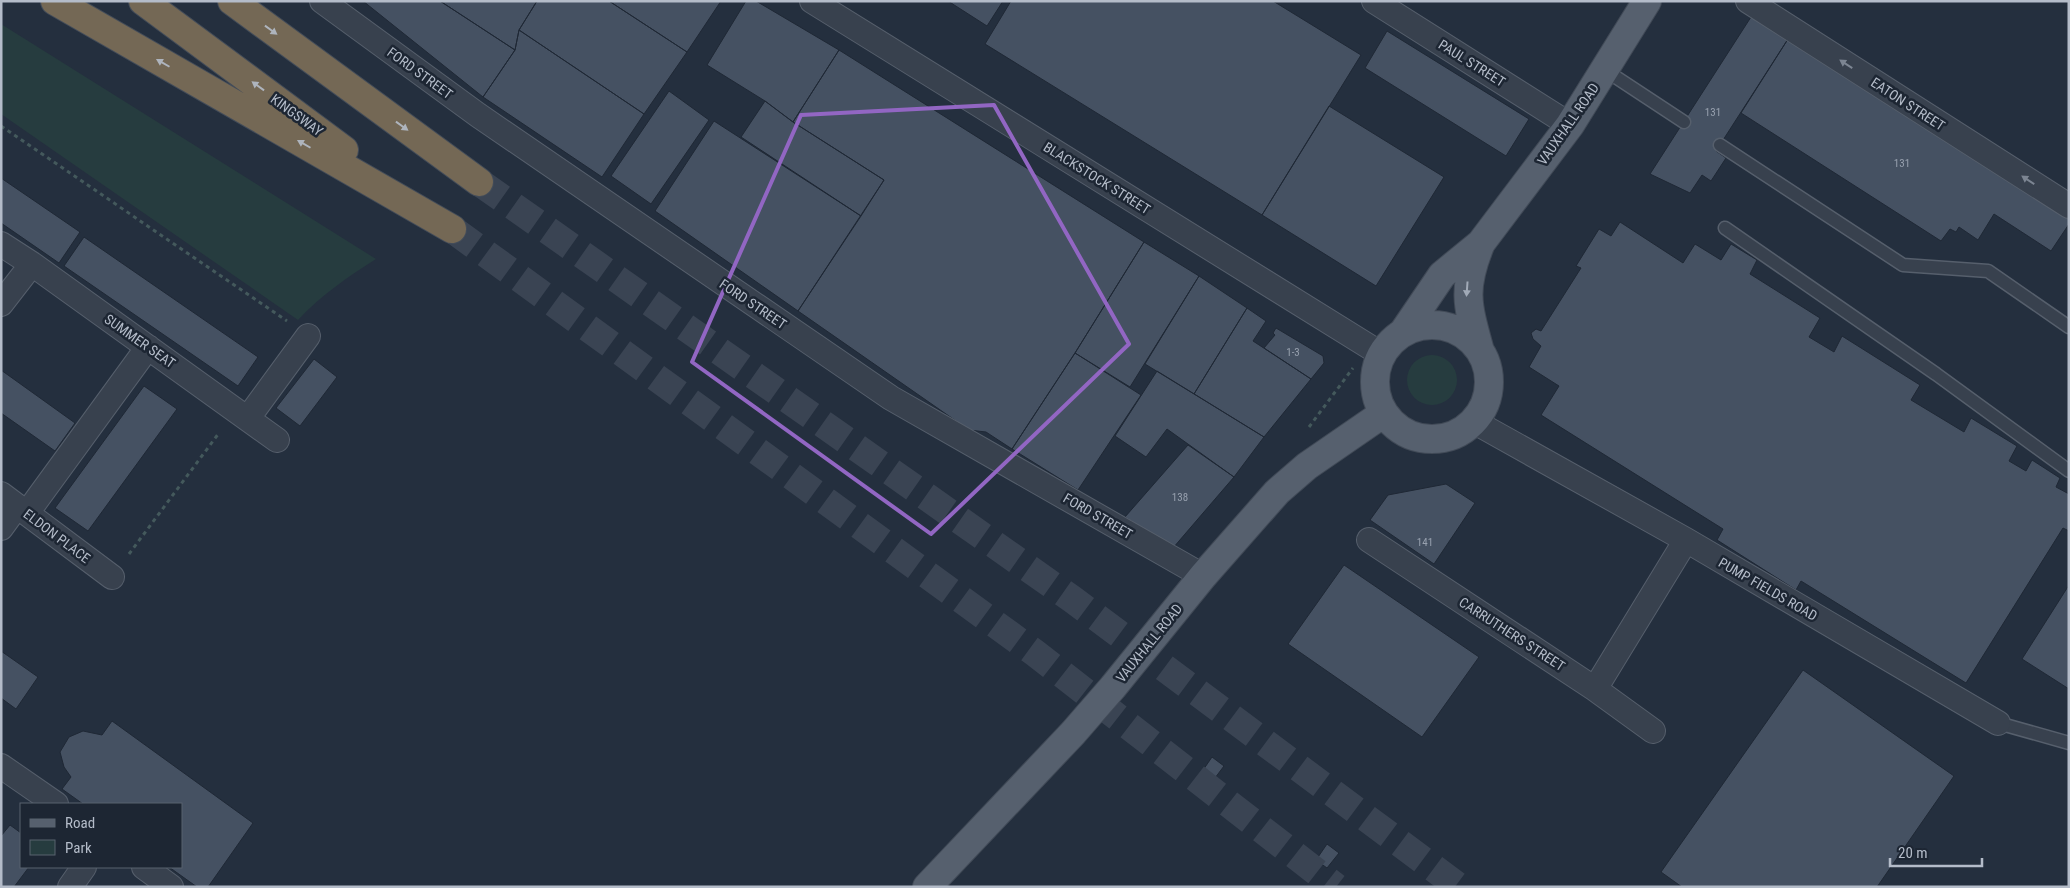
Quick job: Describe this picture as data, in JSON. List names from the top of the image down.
{
  "streets": {
    "highway": ["KINGSWAY"],
    "main road": ["VAUXHALL ROAD"],
    "street": [
      "PAUL STREET",
      "FORD STREET",
      "EATON STREET",
      "BLACKSTOCK STREET",
      "SUMMER SEAT",
      "ELDON PLACE",
      "PUMP FIELDS ROAD",
      "CARRUTHERS STREET"
    ]
  },
  "crossings": [
    ["PAUL STREET", "VAUXHALL ROAD"],
    ["FORD STREET", "VAUXHALL ROAD"],
    ["VAUXHALL ROAD", "BLACKSTOCK STREET"],
    ["VAUXHALL ROAD", "PUMP FIELDS ROAD"],
    ["BLACKSTOCK STREET", "PUMP FIELDS ROAD"]
  ],
  "one_way": ["EATON STREET"],
  "house_numbers": [
    "131",
    "131",
    "1-3",
    "138",
    "141"
  ],
  "legend": ["Road", "Park"],
  "scale_bar": "20 m"
}
